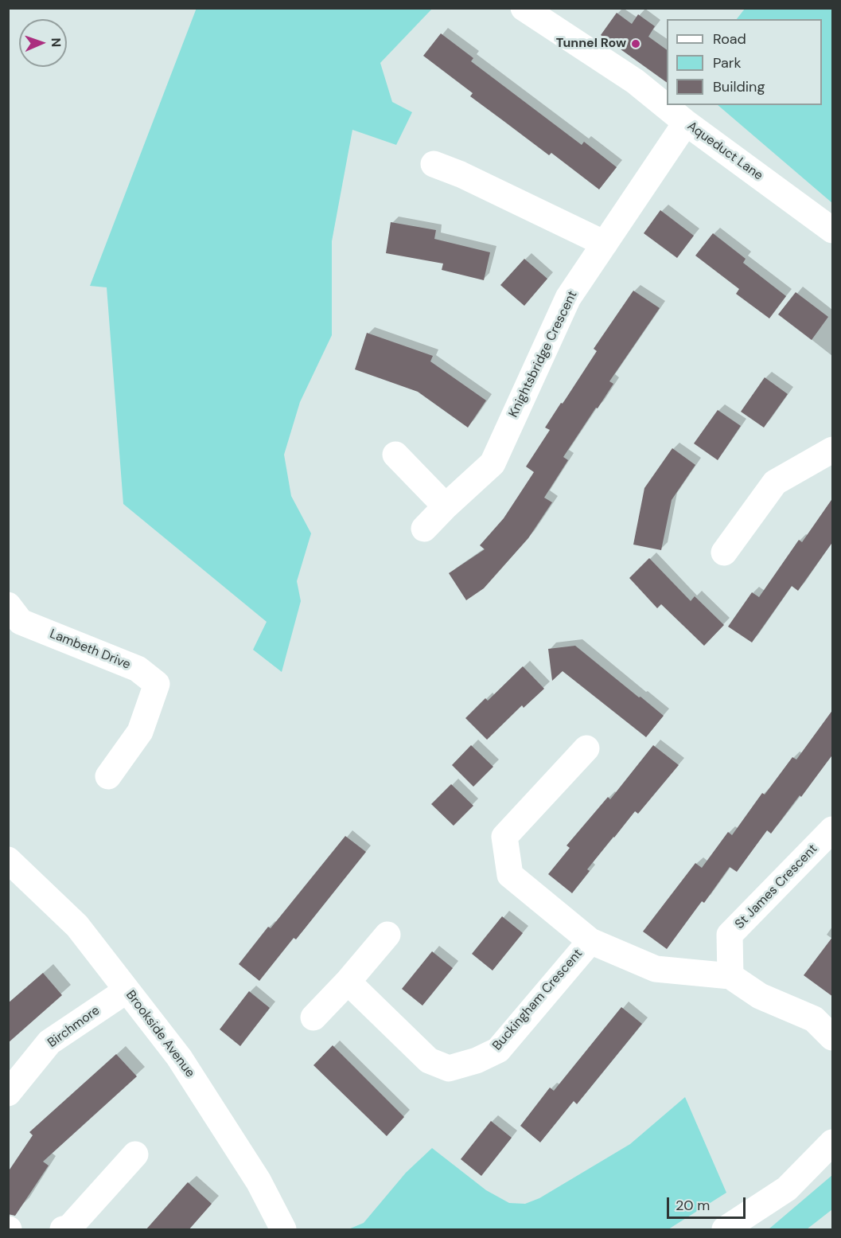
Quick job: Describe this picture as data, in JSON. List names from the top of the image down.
{
  "streets": {
    "street": [
      "Aqueduct Lane",
      "Knightsbridge Crescent",
      "Lambeth Drive",
      "St James Crescent",
      "Buckingham Crescent",
      "Birchmore",
      "Brookside Avenue"
    ]
  },
  "crossings": [
    ["Aqueduct Lane", "Knightsbridge Crescent"],
    ["Birchmore", "Brookside Avenue"]
  ],
  "places": ["Tunnel Row"],
  "legend": ["Road", "Park", "Building"],
  "scale_bar": "20 m",
  "north": "right"
}
